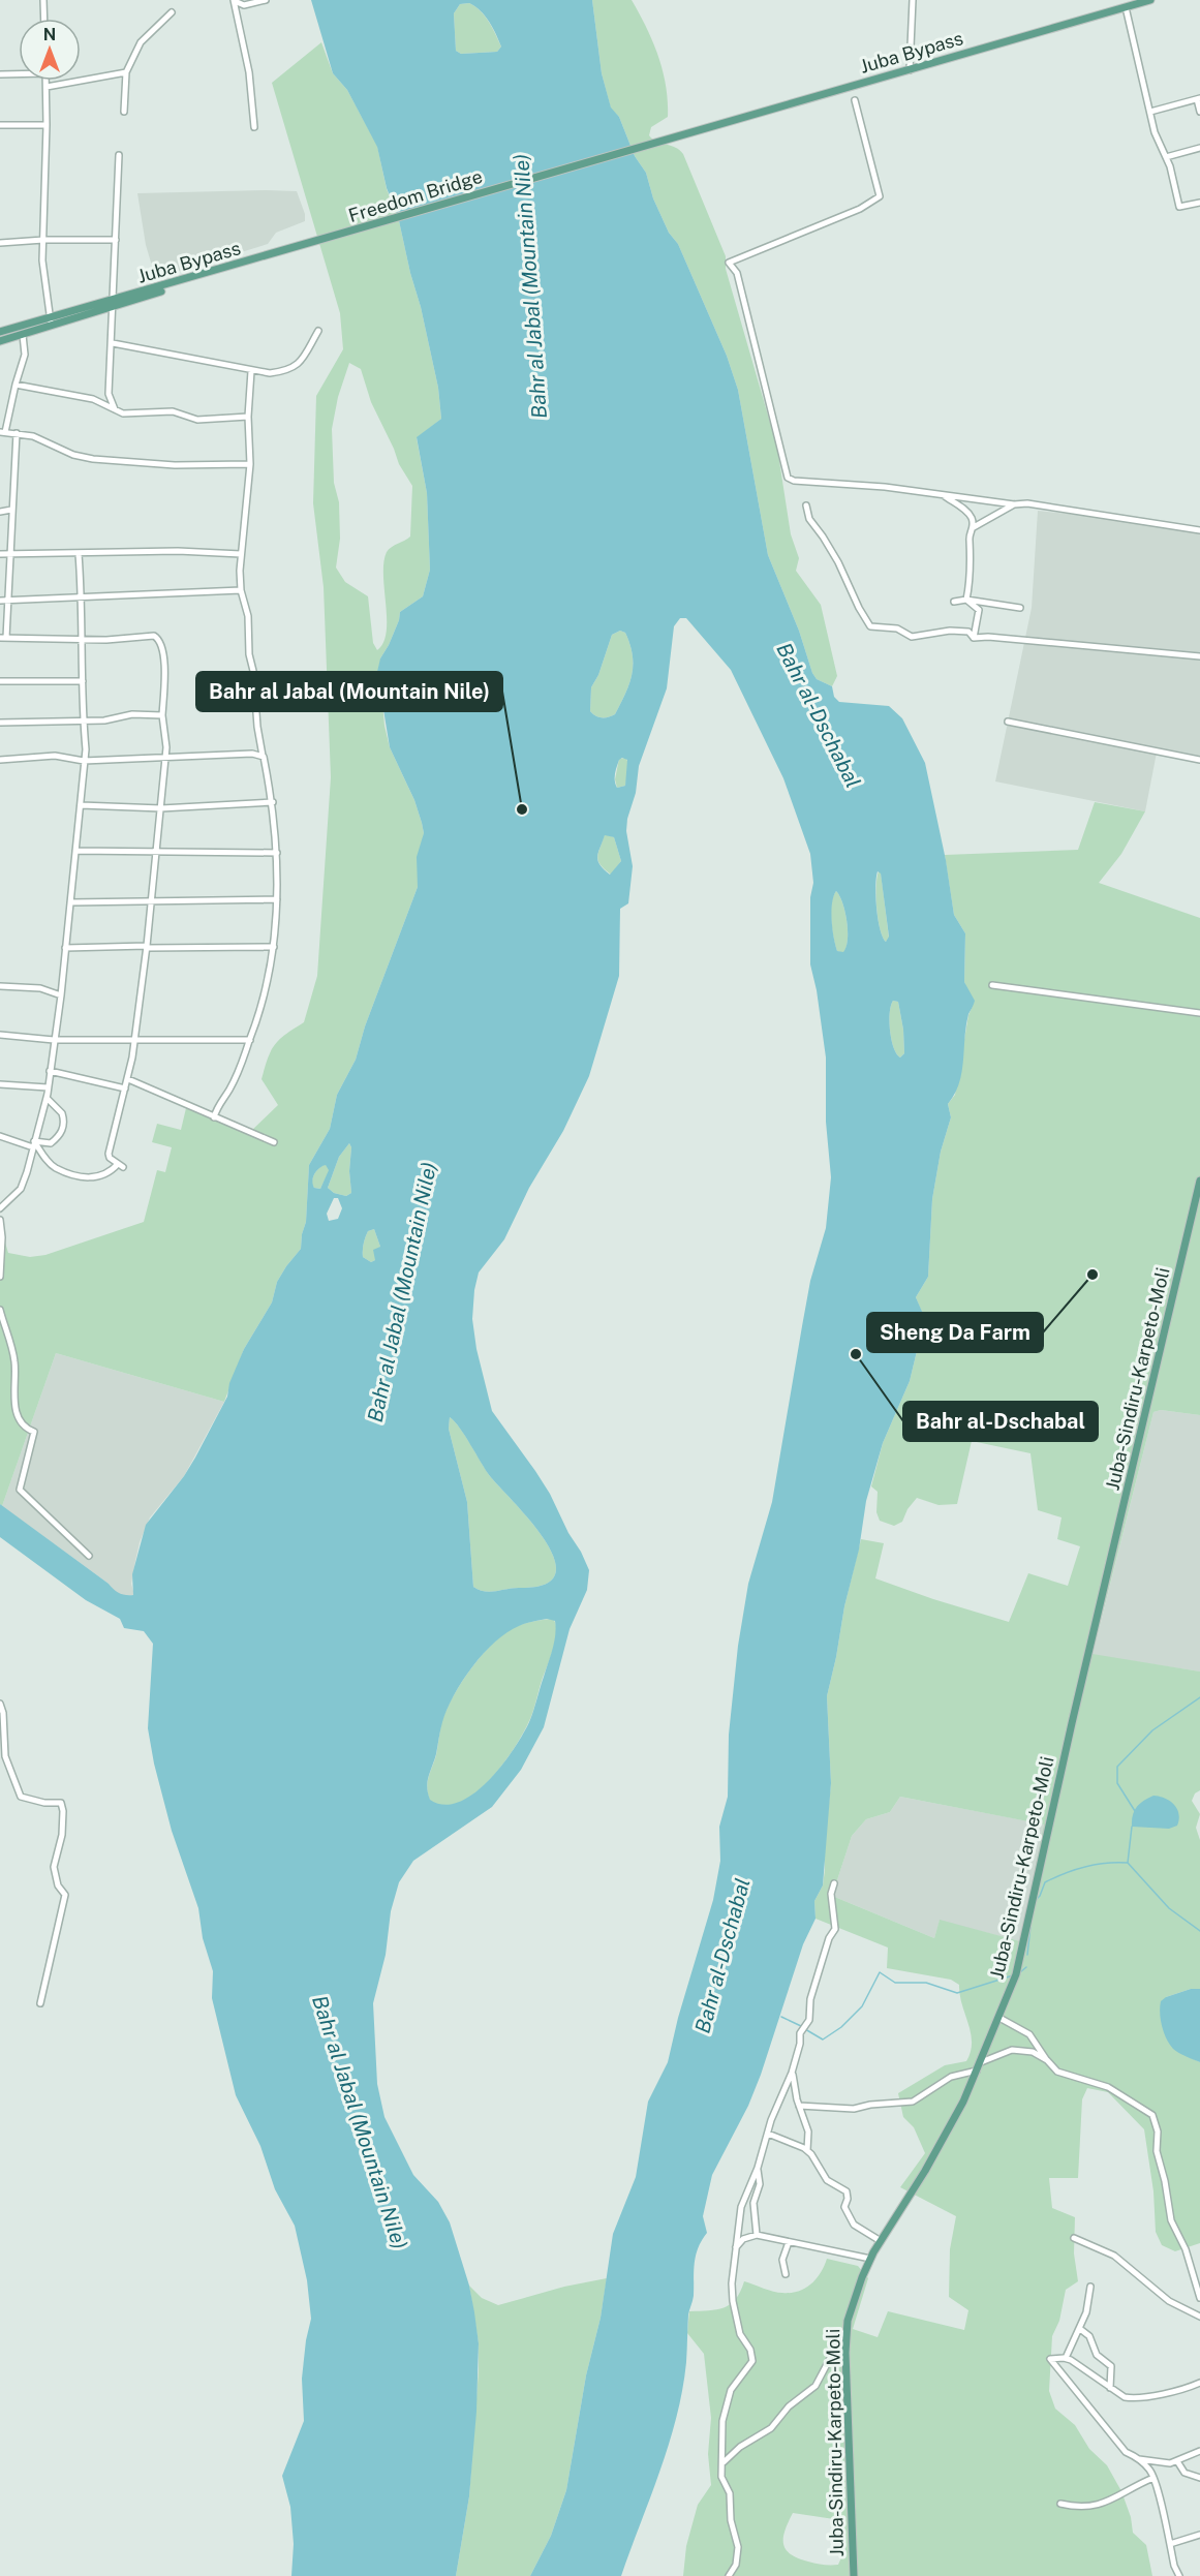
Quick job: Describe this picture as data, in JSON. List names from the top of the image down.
{
  "streets": {
    "main road": ["Juba Bypass", "Freedom Bridge", "Juba-Sindiru-Karpeto-Moli"]
  },
  "crossings": [
    ["Juba Bypass", "Freedom Bridge"]
  ],
  "water": ["Bahr al Jabal (Mountain Nile)", "Bahr al-Dschabal"],
  "places": ["Bahr al Jabal (Mountain Nile)", "Sheng Da Farm", "Bahr al-Dschabal"],
  "north": "top"
}
